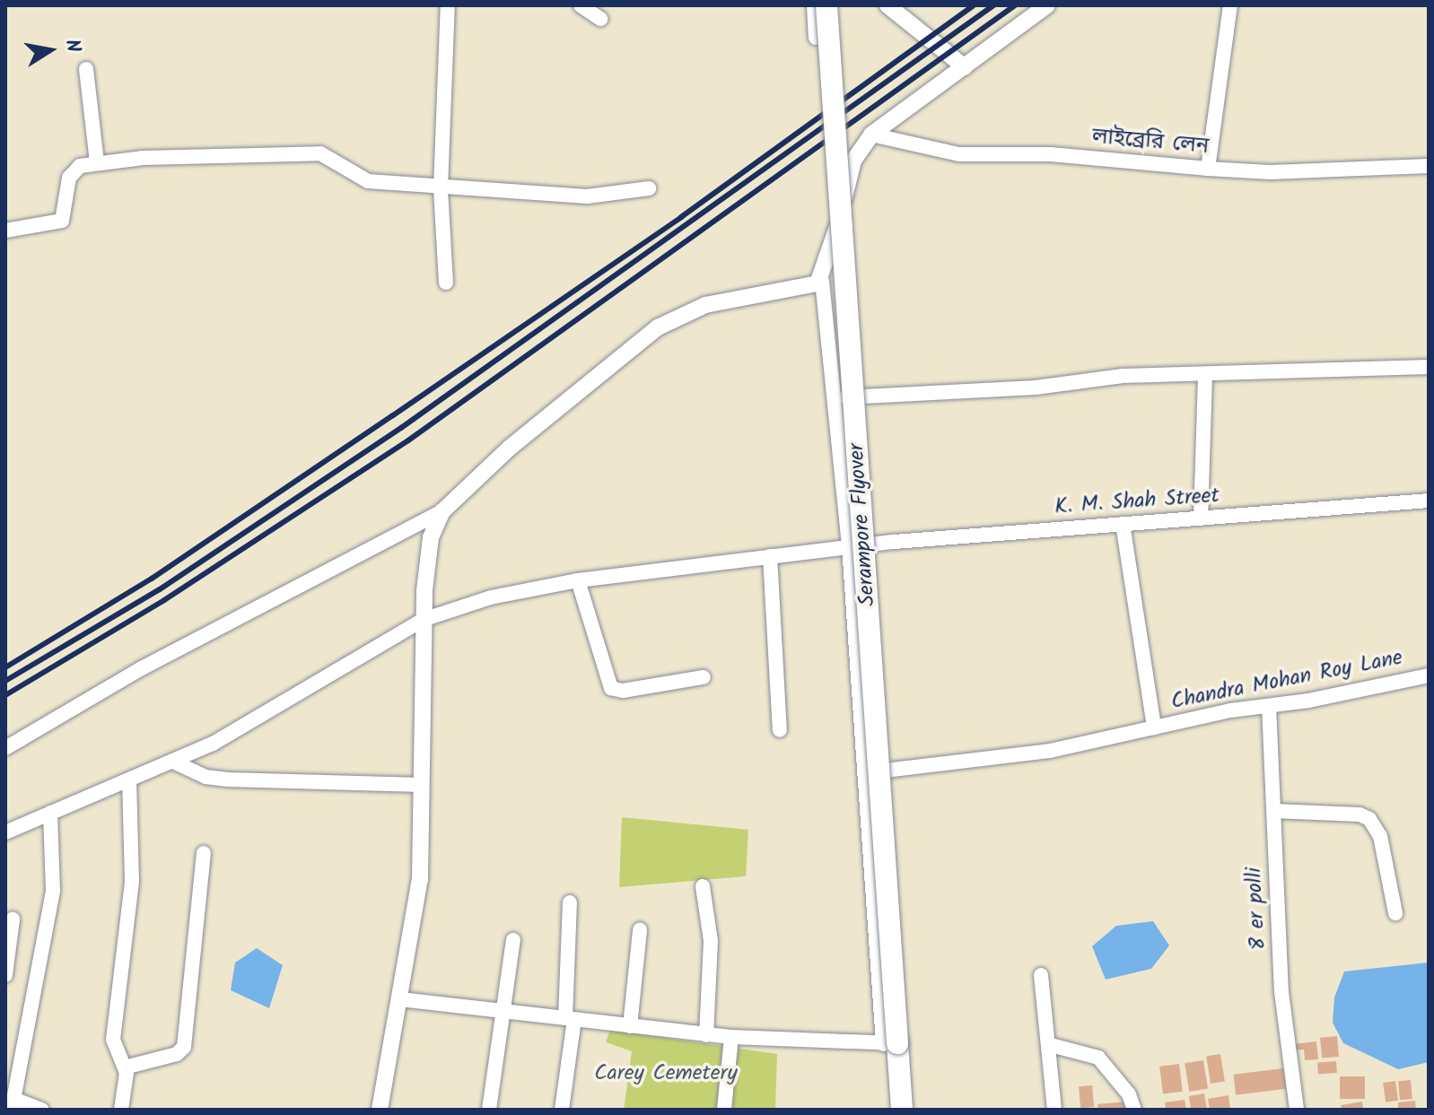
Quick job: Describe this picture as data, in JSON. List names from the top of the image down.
{
  "streets": {
    "main road": ["Serampore Flyover"],
    "street": [
      "লাইব্রেরি লেন",
      "K. M. Shah Street",
      "Chandra Mohan Roy Lane",
      "8 er polli"
    ]
  },
  "crossings": [
    ["K. M. Shah Street", "Chandra Mohan Roy Lane"],
    ["Chandra Mohan Roy Lane", "8 er polli"]
  ],
  "parks": ["Carey Cemetery"],
  "north": "right"
}
